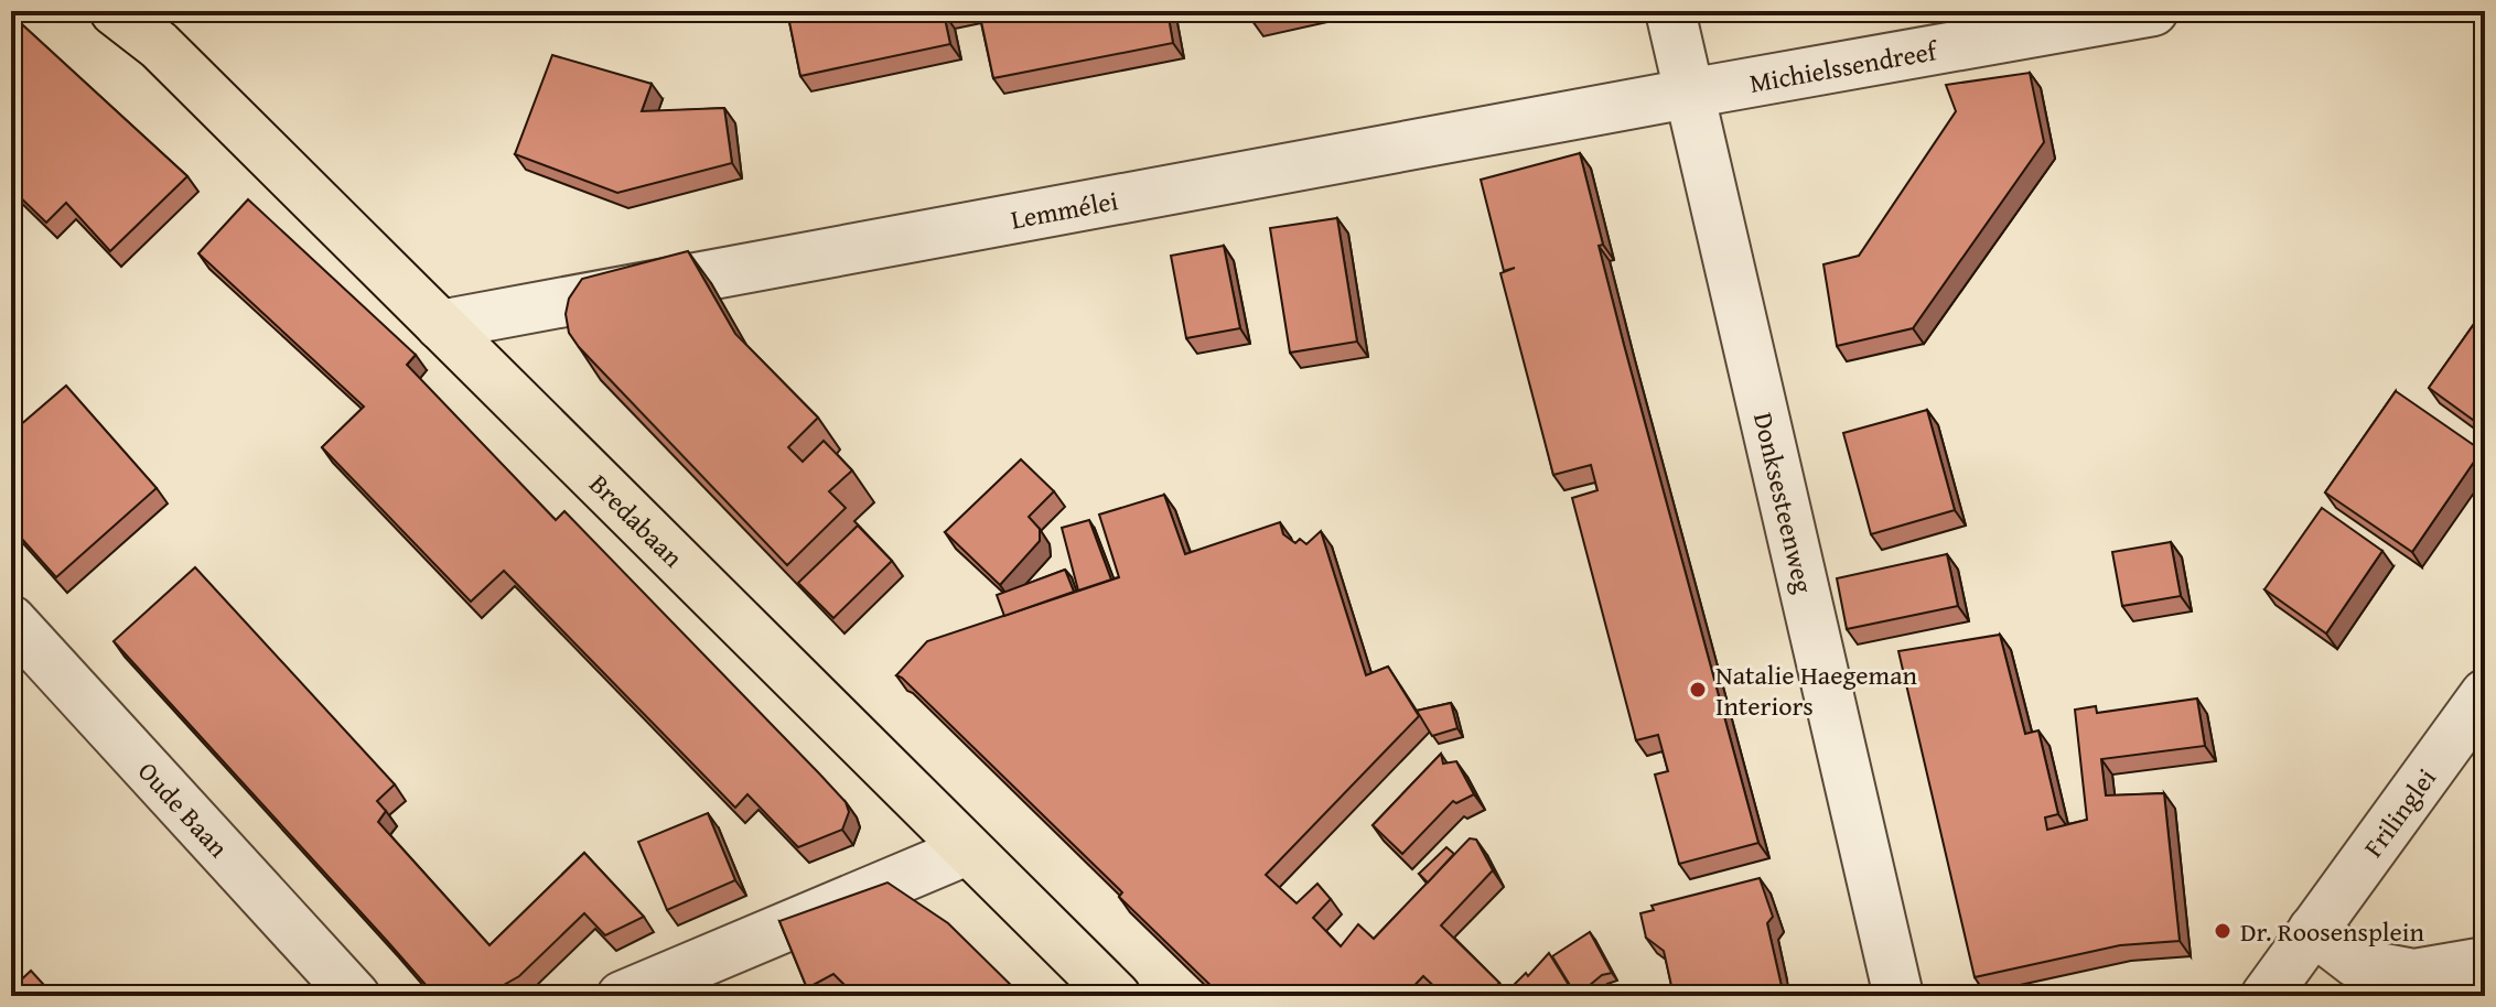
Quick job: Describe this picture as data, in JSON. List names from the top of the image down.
{
  "streets": {
    "main road": ["Bredabaan"],
    "street": [
      "Michielssendreef",
      "Lemmélei",
      "Donksesteenweg",
      "Oude Baan",
      "Frilinglei"
    ]
  },
  "crossings": [
    ["Michielssendreef", "Lemmélei"],
    ["Michielssendreef", "Donksesteenweg"],
    ["Lemmélei", "Donksesteenweg"],
    ["Lemmélei", "Bredabaan"]
  ],
  "places": ["Natalie Haegeman Interiors", "Dr. Roosensplein"]
}
